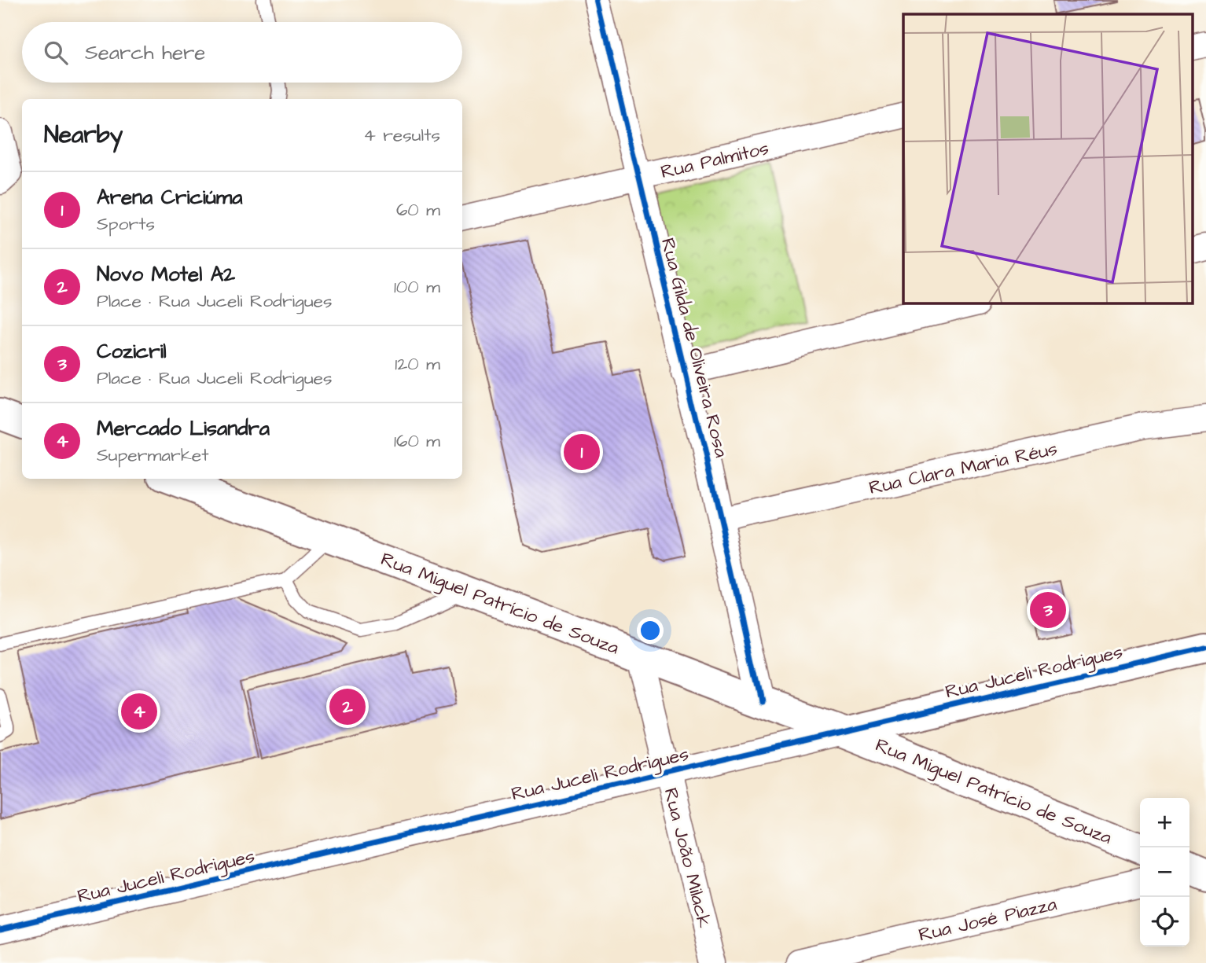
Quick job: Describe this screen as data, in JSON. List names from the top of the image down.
{
  "streets": {
    "main road": ["Rua Miguel Patrício de Souza", "Rua Juceli Rodrigues"],
    "street": [
      "Rua Palmitos",
      "Rua Gilda de Oliveira Rosa",
      "Rua Clara Maria Réus",
      "Rua João Milack",
      "Rua José Piazza"
    ]
  },
  "crossings": [
    ["Rua Palmitos", "Rua Gilda de Oliveira Rosa"],
    ["Rua Gilda de Oliveira Rosa", "Rua Clara Maria Réus"],
    ["Rua Gilda de Oliveira Rosa", "Rua Miguel Patrício de Souza"],
    ["Rua Miguel Patrício de Souza", "Rua Juceli Rodrigues"],
    ["Rua Miguel Patrício de Souza", "Rua João Milack"],
    ["Rua Juceli Rodrigues", "Rua João Milack"]
  ],
  "page": {
    "search": "Search here",
    "heading": ["Nearby", "4 results"],
    "list": [
      {
        "mark": "1",
        "name": "Arena Criciúma",
        "note": "Sports",
        "value": "60 m"
      },
      {
        "mark": "2",
        "name": "Novo Motel A2",
        "note": "Place · Rua Juceli Rodrigues",
        "value": "100 m"
      },
      {
        "mark": "3",
        "name": "Cozicril",
        "note": "Place · Rua Juceli Rodrigues",
        "value": "120 m"
      },
      {
        "mark": "4",
        "name": "Mercado Lisandra",
        "note": "Supermarket",
        "value": "160 m"
      }
    ],
    "pins": [
      "1",
      "3",
      "2",
      "4"
    ],
    "map_buttons": ["+", "−"]
  }
}
